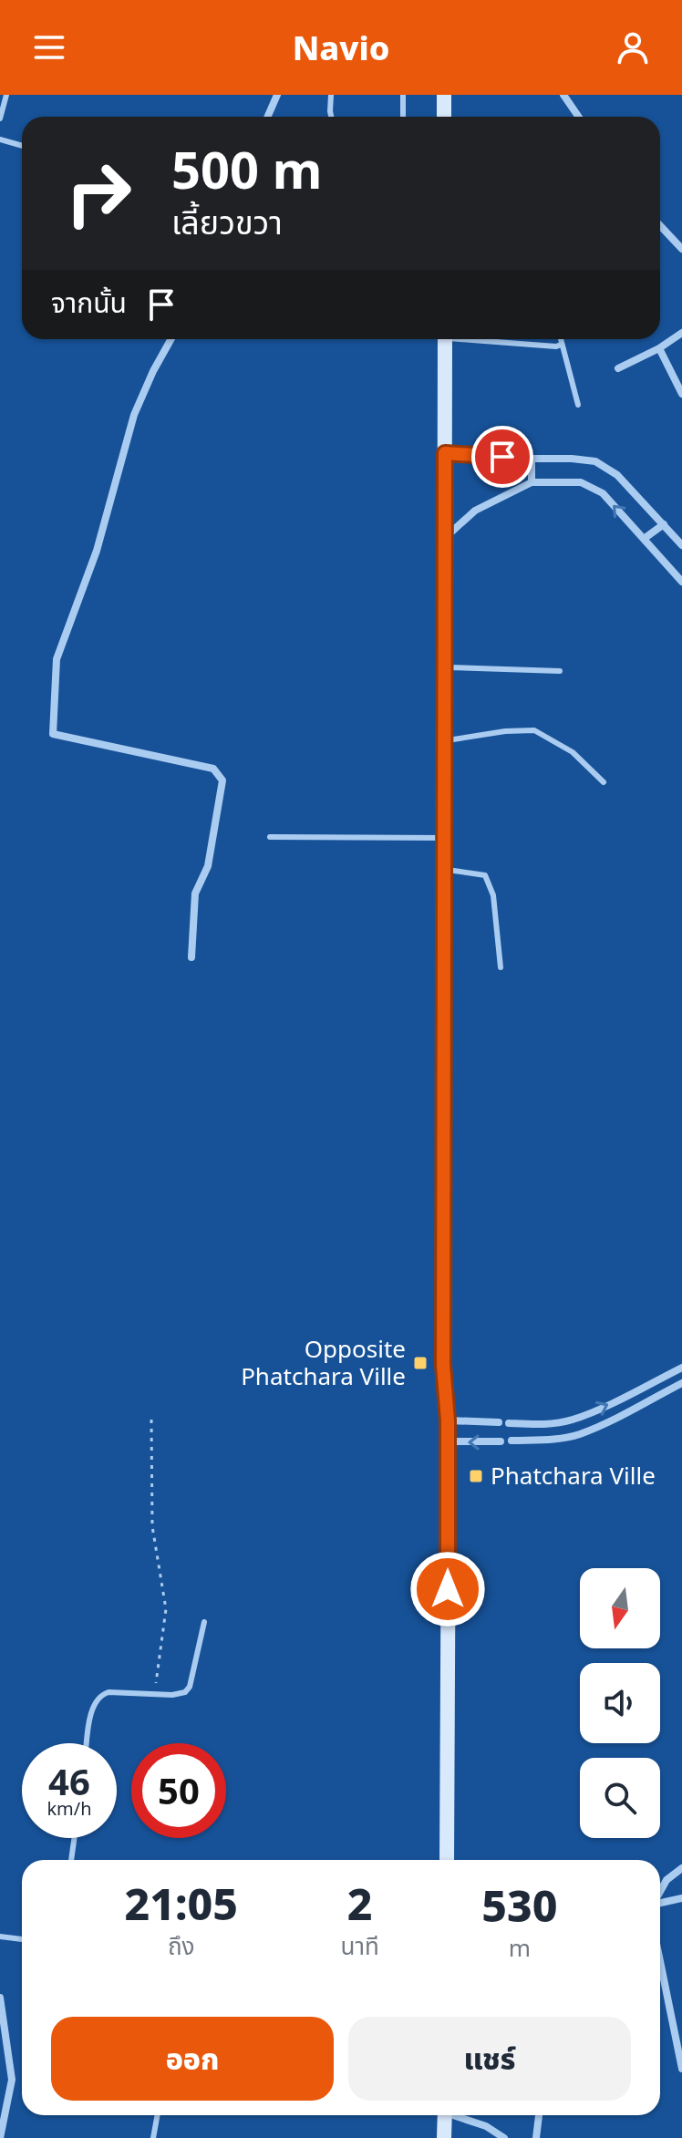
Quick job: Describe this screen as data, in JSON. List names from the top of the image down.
{
  "places": {
    "transit": ["Opposite Phatchara Ville", "Phatchara Ville"]
  },
  "north": "bottom",
  "page": {
    "header": "Navio",
    "turn": ["500 m", "เลี้ยวขวา"],
    "then": "จากนั้น",
    "speed": "46 km/h",
    "limit": "50",
    "eta": [
      "21:05",
      "ถึง",
      "2",
      "นาที",
      "530",
      "m"
    ],
    "buttons": ["ออก", "แชร์"]
  }
}
